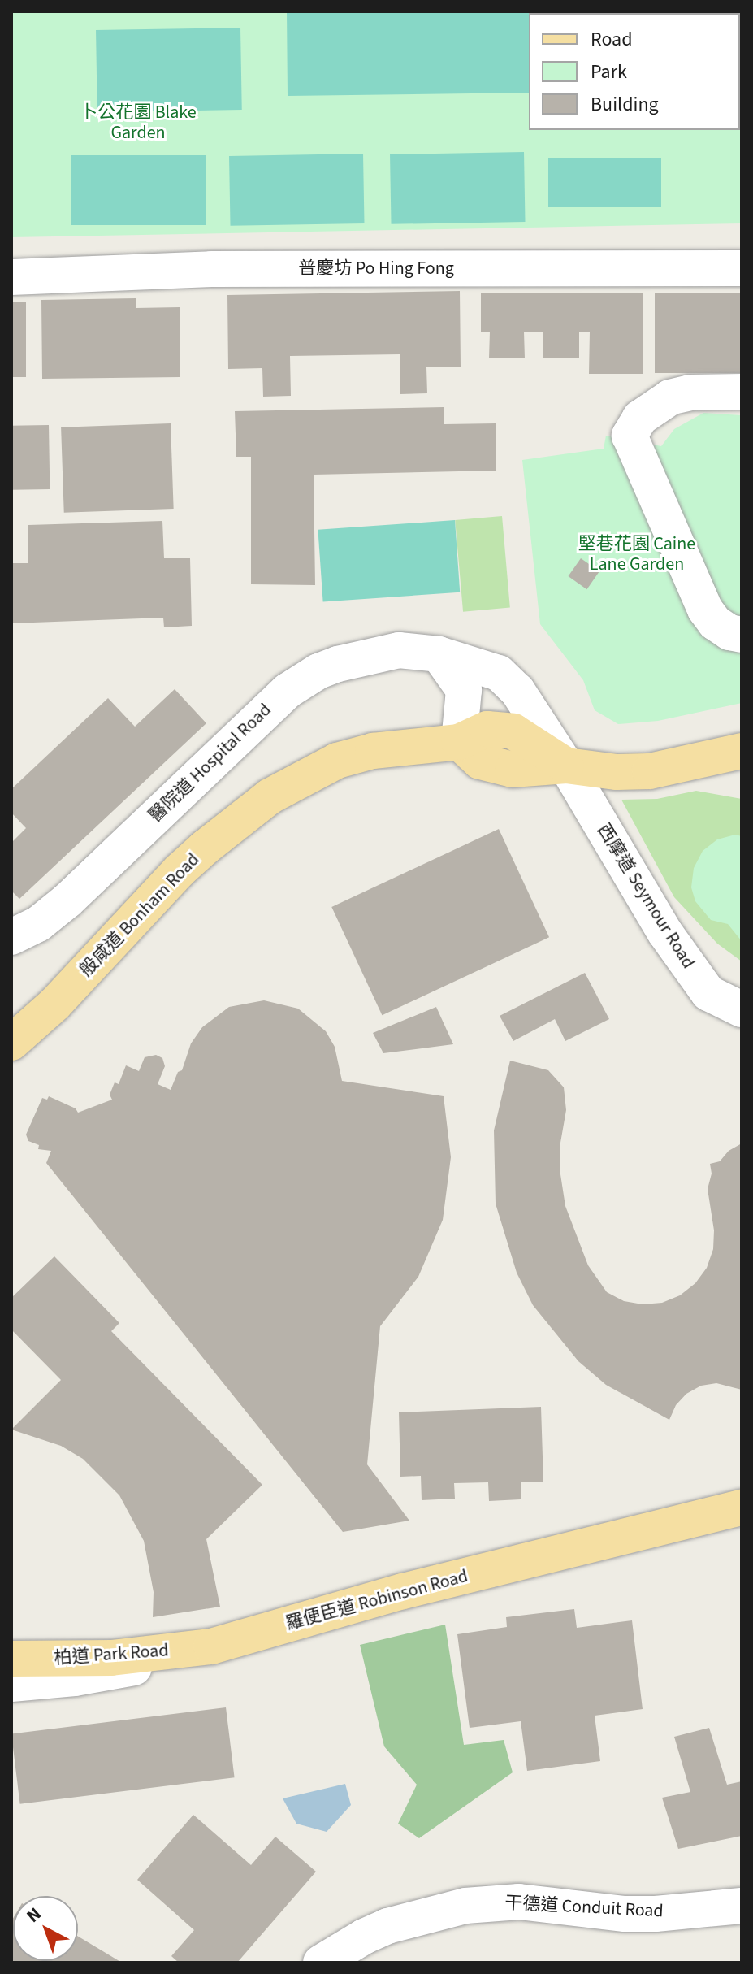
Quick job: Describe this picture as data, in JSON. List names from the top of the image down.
{
  "streets": {
    "main road": ["般咸道 Bonham Road", "羅便臣道 Robinson Road", "柏道 Park Road"],
    "street": [
      "普慶坊 Po Hing Fong",
      "醫院道 Hospital Road",
      "西摩道 Seymour Road",
      "干德道 Conduit Road"
    ]
  },
  "crossings": [
    ["醫院道 Hospital Road", "西摩道 Seymour Road"],
    ["羅便臣道 Robinson Road", "柏道 Park Road"]
  ],
  "parks": ["卜公花園 Blake Garden", "堅巷花園 Caine Lane Garden"],
  "legend": ["Road", "Park", "Building"],
  "north": "top left"
}
